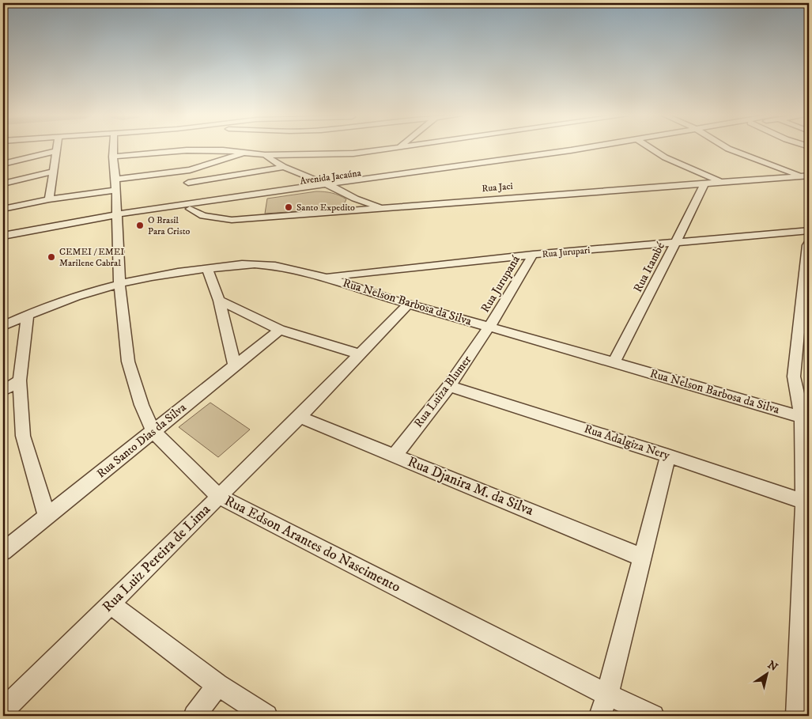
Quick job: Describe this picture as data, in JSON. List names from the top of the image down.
{
  "streets": {
    "street": [
      "Avenida Jacaúna",
      "Rua Jaci",
      "Rua Jurupari",
      "Rua Itambé",
      "Rua Jurupaná",
      "Rua Nelson Barbosa da Silva",
      "Rua Luiza Blumer",
      "Rua Santo Dias da Silva",
      "Rua Adalgiza Nery",
      "Rua Djanira M. da Silva",
      "Rua Edson Arantes do Nascimento",
      "Rua Luiz Pereira de Lima"
    ]
  },
  "crossings": [
    ["Avenida Jacaúna", "Rua Jaci"],
    ["Avenida Jacaúna", "Rua Edson Arantes do Nascimento"],
    ["Rua Jaci", "Rua Itambé"],
    ["Rua Jurupari", "Rua Itambé"],
    ["Rua Jurupari", "Rua Jurupaná"],
    ["Rua Jurupari", "Rua Nelson Barbosa da Silva"],
    ["Rua Itambé", "Rua Nelson Barbosa da Silva"],
    ["Rua Jurupaná", "Rua Nelson Barbosa da Silva"],
    ["Rua Jurupaná", "Rua Luiza Blumer"],
    ["Rua Nelson Barbosa da Silva", "Rua Luiza Blumer"],
    ["Rua Nelson Barbosa da Silva", "Rua Edson Arantes do Nascimento"],
    ["Rua Nelson Barbosa da Silva", "Rua Luiz Pereira de Lima"],
    ["Rua Luiza Blumer", "Rua Adalgiza Nery"],
    ["Rua Luiza Blumer", "Rua Djanira M. da Silva"],
    ["Rua Santo Dias da Silva", "Rua Edson Arantes do Nascimento"],
    ["Rua Djanira M. da Silva", "Rua Luiz Pereira de Lima"],
    ["Rua Edson Arantes do Nascimento", "Rua Luiz Pereira de Lima"]
  ],
  "places": ["Santo Expedito", "O Brasil Para Cristo", "CEMEI / EMEI Marilene Cabral"],
  "north": "top right"
}
